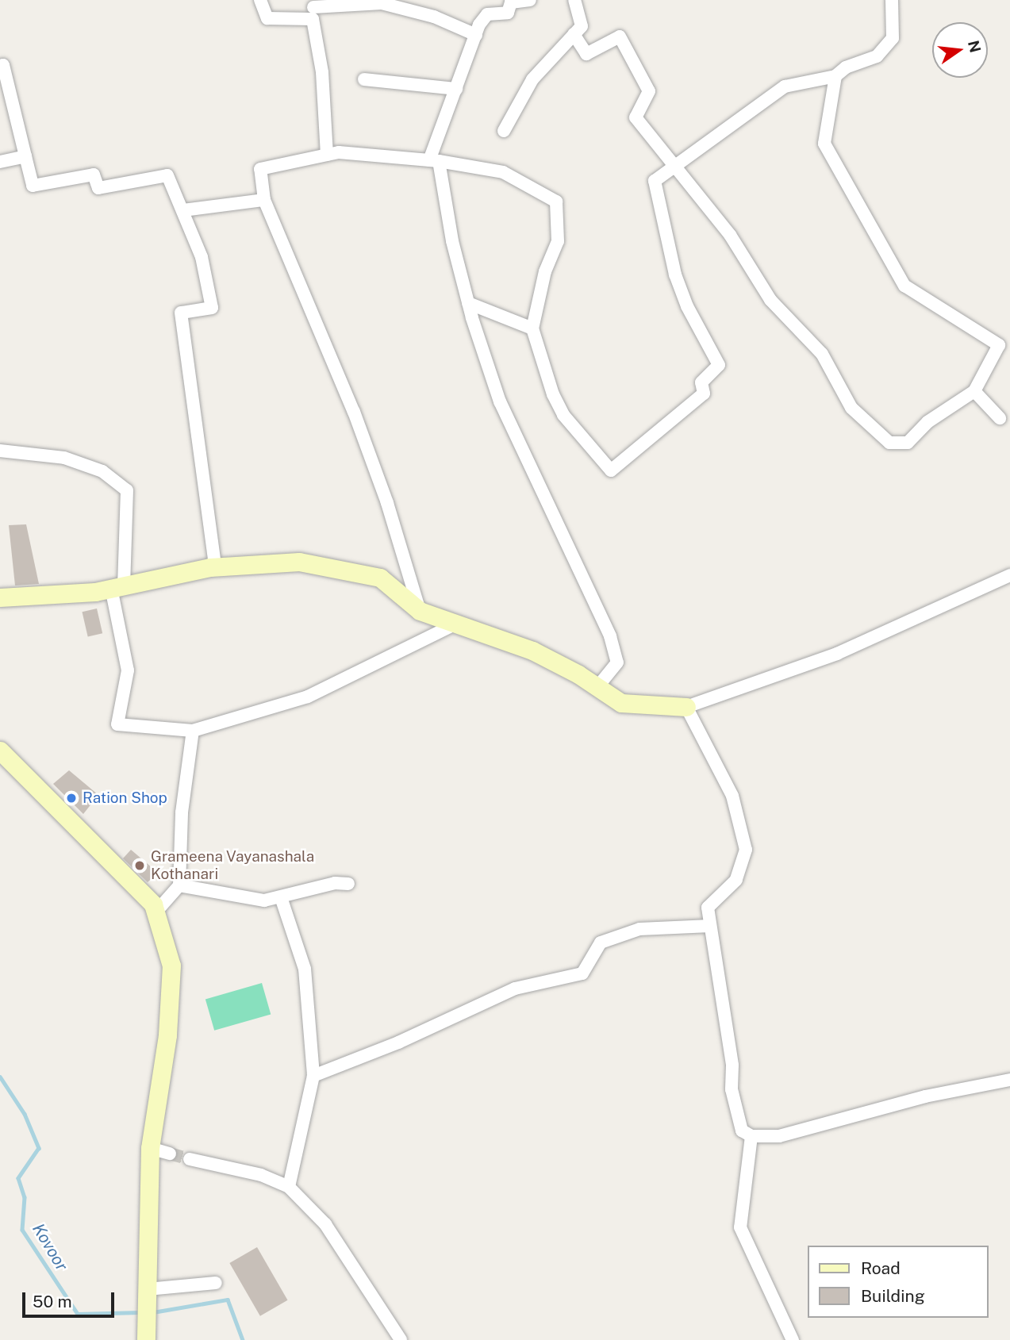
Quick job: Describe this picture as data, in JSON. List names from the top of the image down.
{
  "water": ["Kovoor"],
  "places": ["Ration Shop", "Grameena Vayanashala Kothanari"],
  "legend": ["Road", "Building"],
  "scale_bar": "50 m",
  "north": "right"
}
